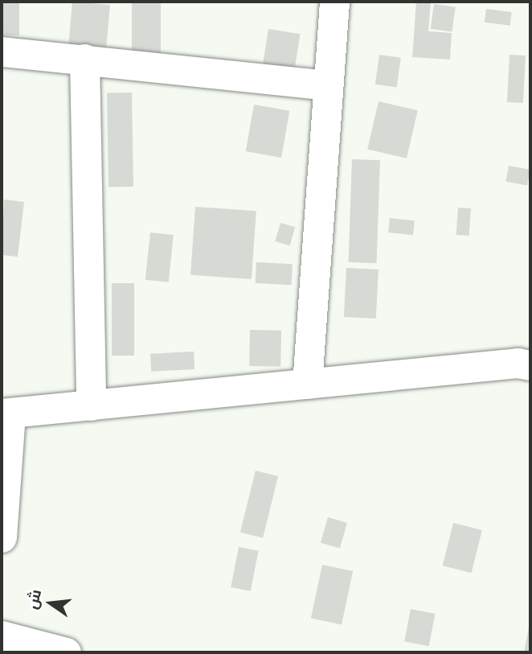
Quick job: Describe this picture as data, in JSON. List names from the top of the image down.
{
  "north": "left"
}
